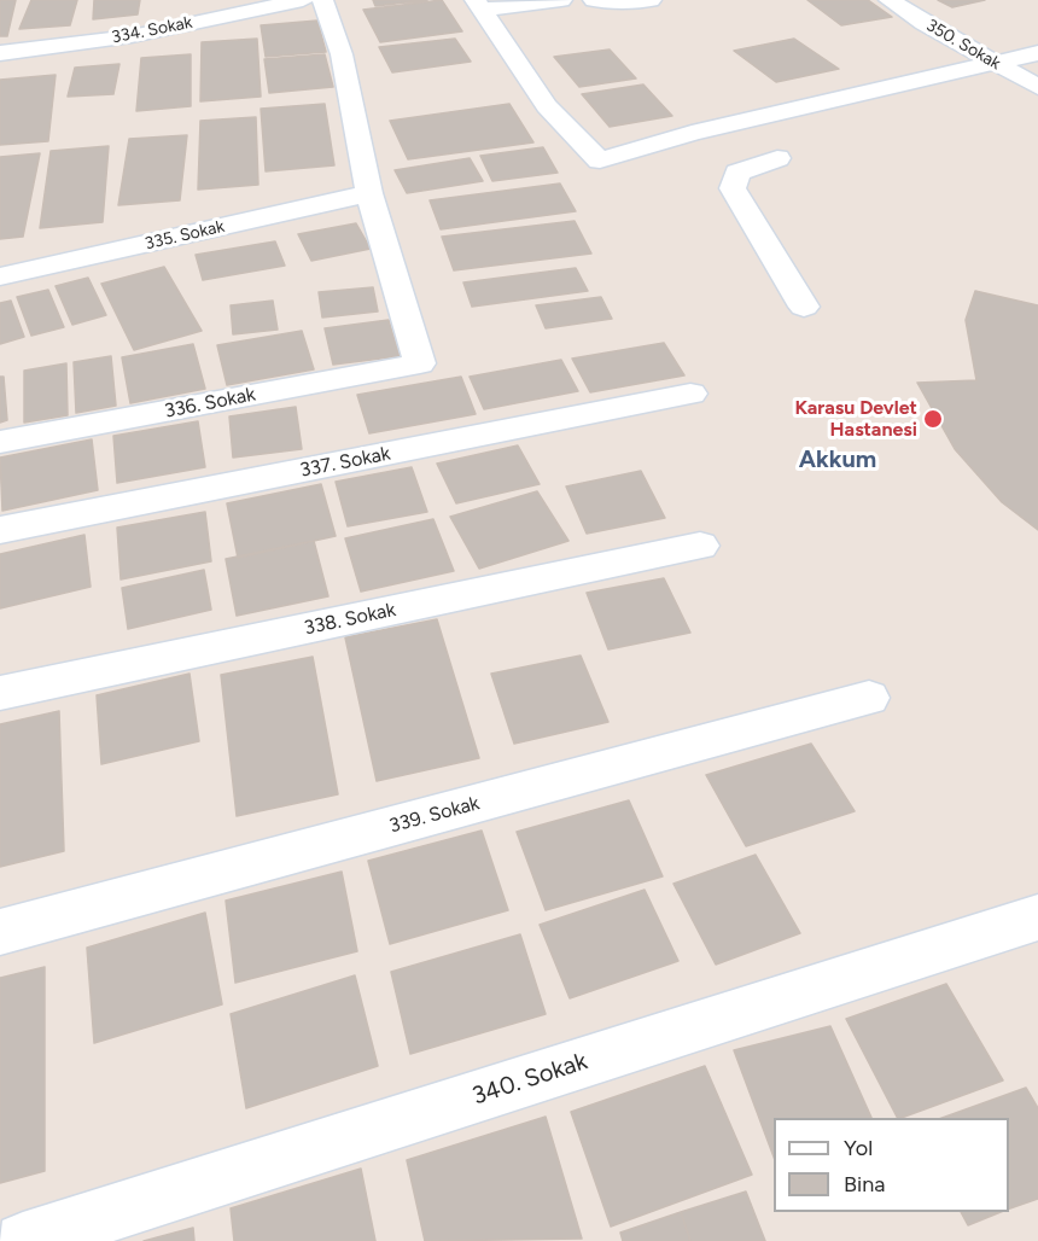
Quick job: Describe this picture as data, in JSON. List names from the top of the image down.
{
  "streets": {
    "street": [
      "334. Sokak",
      "350. Sokak",
      "335. Sokak",
      "336. Sokak",
      "337. Sokak",
      "338. Sokak",
      "339. Sokak",
      "340. Sokak"
    ]
  },
  "crossings": [
    ["335. Sokak", "336. Sokak"]
  ],
  "districts": ["Akkum"],
  "places": ["Karasu Devlet Hastanesi"],
  "legend": ["Yol", "Bina"]
}
